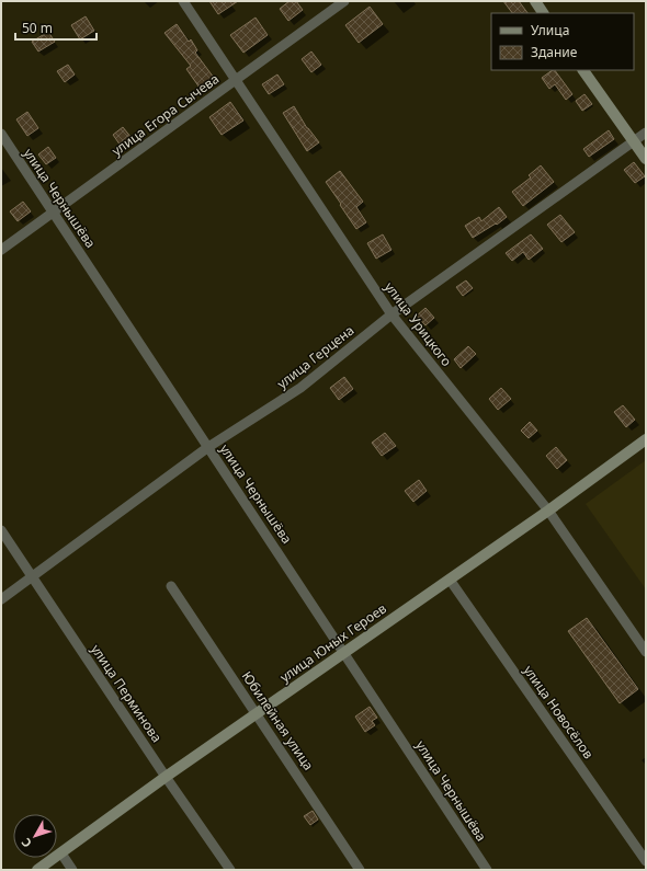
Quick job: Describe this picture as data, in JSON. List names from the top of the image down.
{
  "streets": {
    "street": [
      "улица Егора Сычева",
      "улица Чернышёва",
      "улица Урицкого",
      "улица Герцена",
      "улица Юных Героев",
      "улица Перминова",
      "улица Новосёлов",
      "Юбилейная улица"
    ]
  },
  "crossings": [
    ["улица Егора Сычева", "улица Чернышёва"],
    ["улица Егора Сычева", "улица Урицкого"],
    ["улица Чернышёва", "улица Герцена"],
    ["улица Чернышёва", "улица Юных Героев"],
    ["улица Урицкого", "улица Герцена"],
    ["улица Урицкого", "улица Юных Героев"],
    ["улица Герцена", "улица Перминова"],
    ["улица Юных Героев", "улица Перминова"],
    ["улица Юных Героев", "улица Новосёлов"],
    ["улица Юных Героев", "Юбилейная улица"]
  ],
  "legend": ["Улица", "Здание"],
  "scale_bar": "50 m",
  "north": "bottom left"
}
